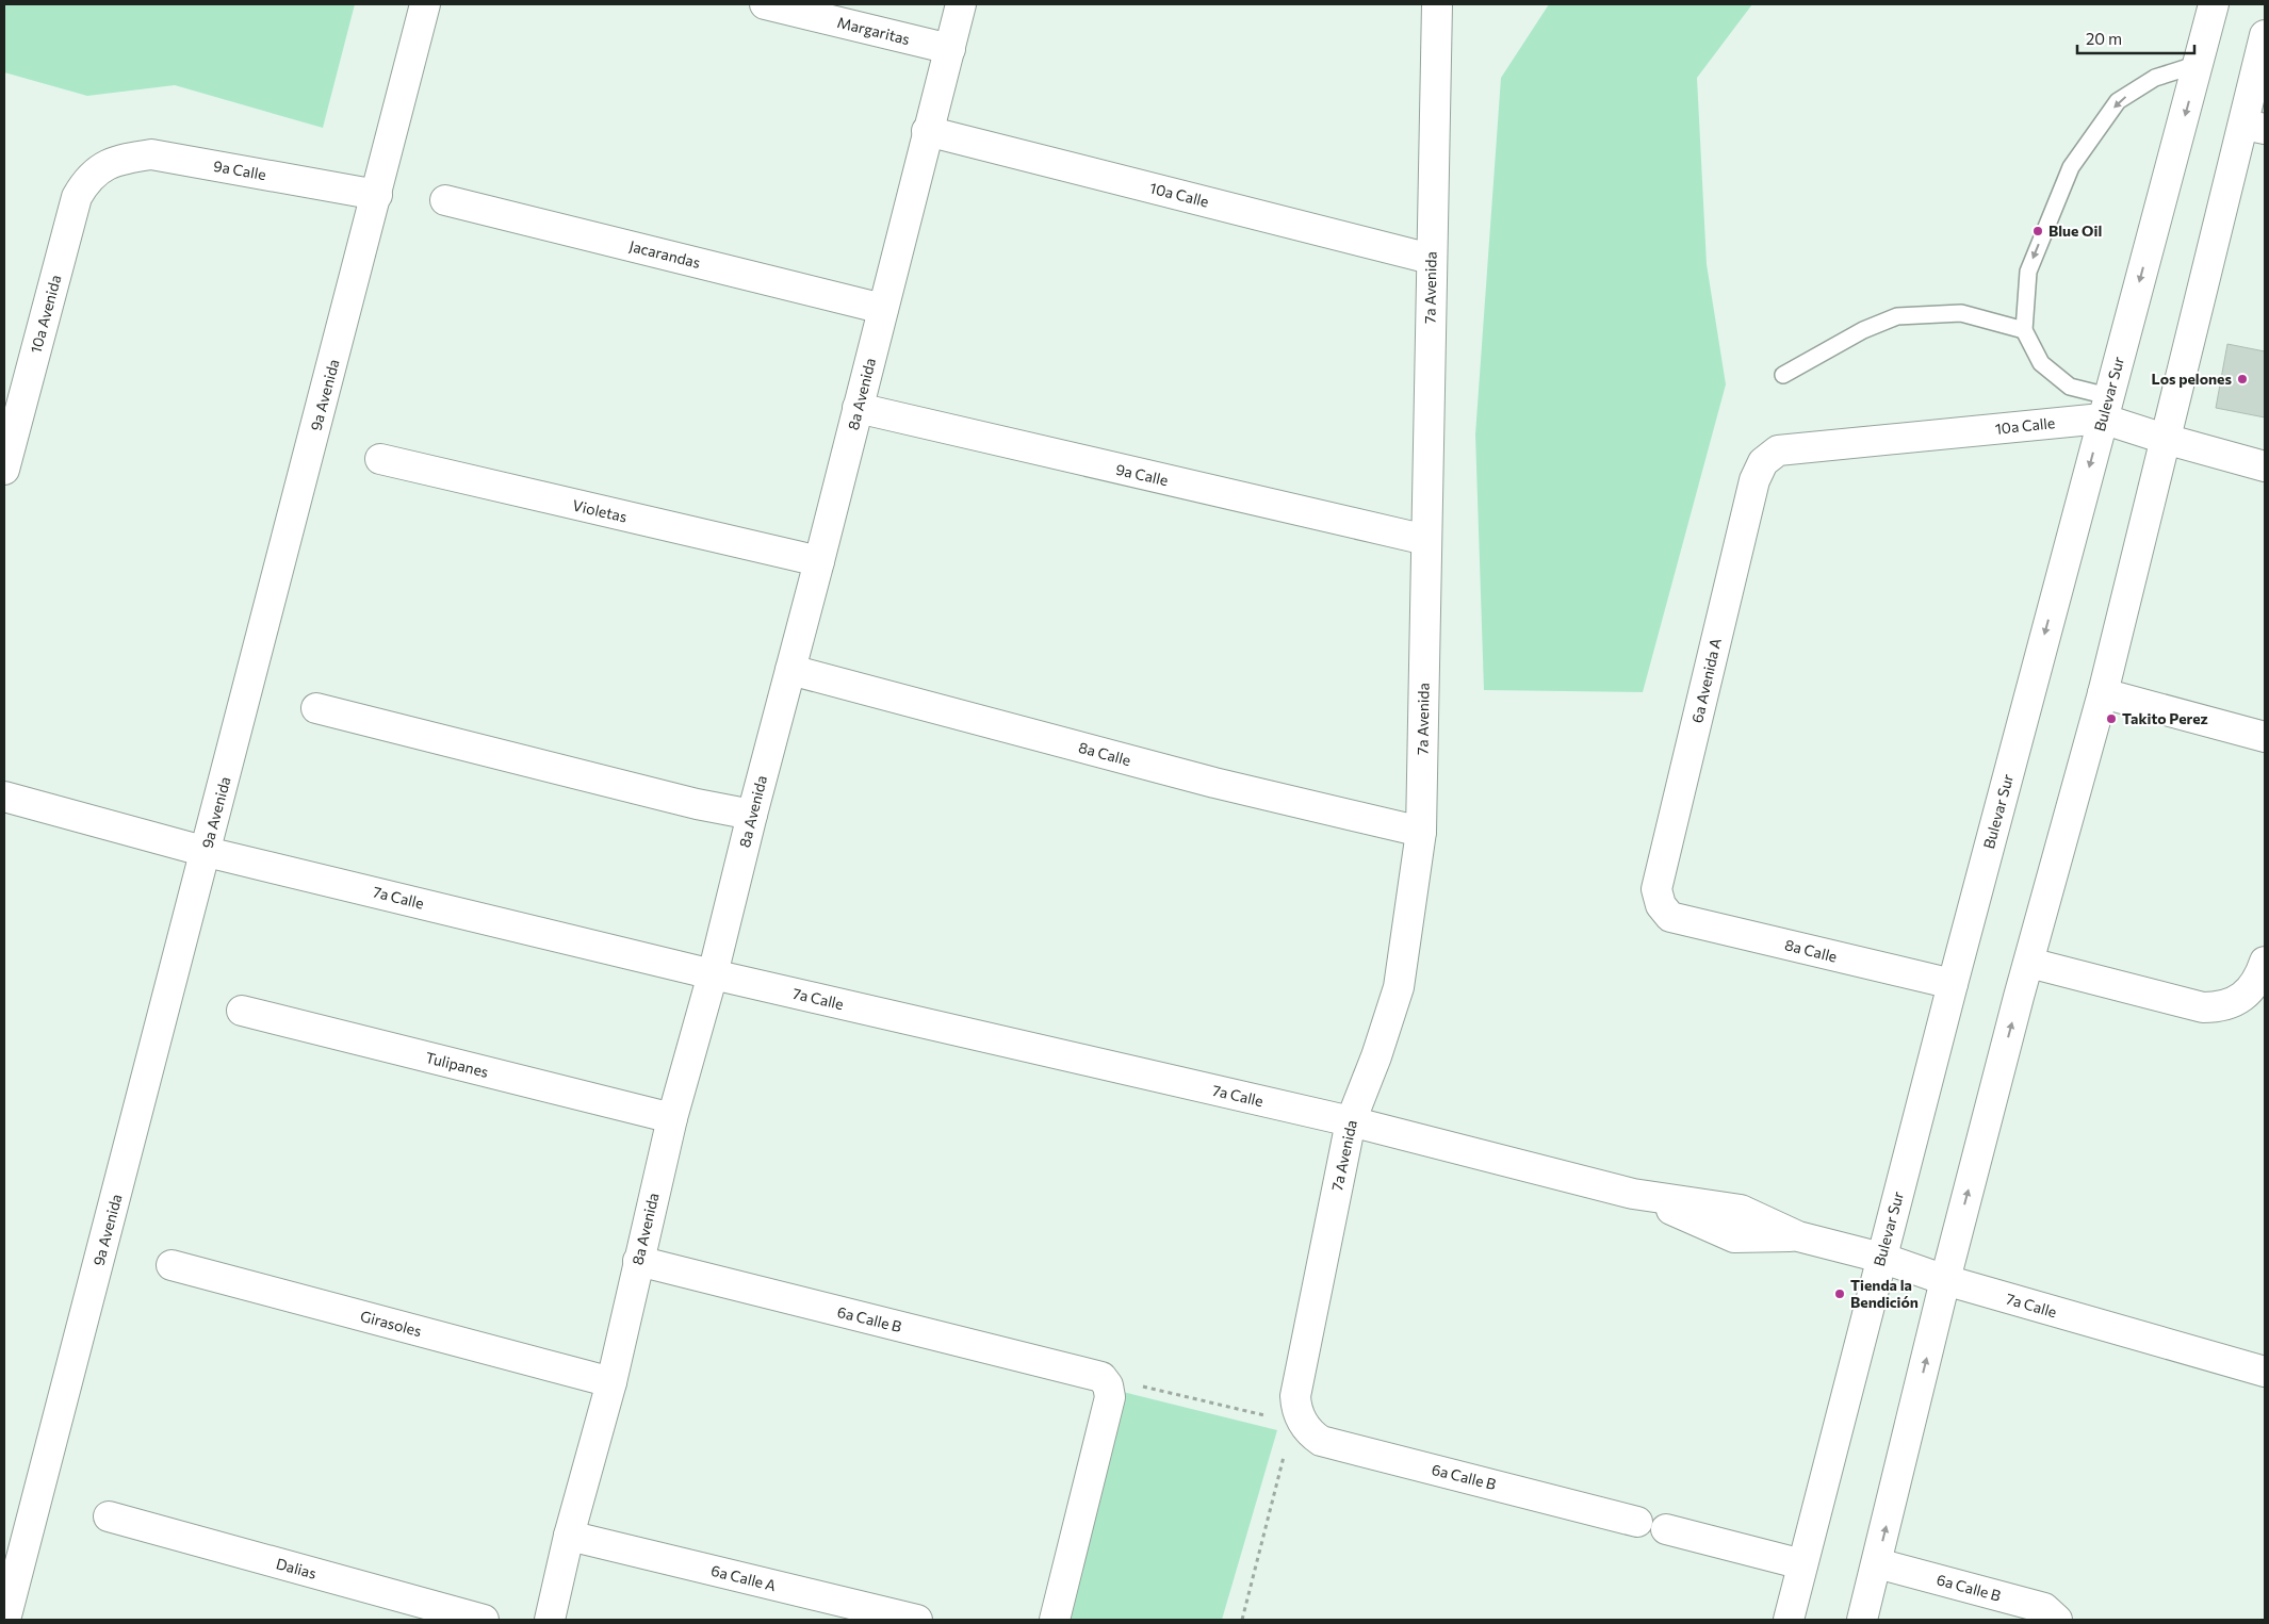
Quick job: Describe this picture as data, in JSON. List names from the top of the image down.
{
  "streets": {
    "street": [
      "Margaritas",
      "9a Calle",
      "10a Calle",
      "Jacarandas",
      "7a Avenida",
      "10a Avenida",
      "8a Avenida",
      "Bulevar Sur",
      "9a Avenida",
      "Violetas",
      "6a Avenida A",
      "8a Calle",
      "7a Calle",
      "Tulipanes",
      "6a Calle B",
      "Girasoles",
      "Dalias",
      "6a Calle A"
    ]
  },
  "crossings": [
    ["Margaritas", "8a Avenida"],
    ["9a Calle", "7a Avenida"],
    ["9a Calle", "10a Avenida"],
    ["9a Calle", "8a Avenida"],
    ["9a Calle", "9a Avenida"],
    ["10a Calle", "7a Avenida"],
    ["10a Calle", "8a Avenida"],
    ["10a Calle", "Bulevar Sur"],
    ["10a Calle", "6a Avenida A"],
    ["Jacarandas", "8a Avenida"],
    ["7a Avenida", "8a Calle"],
    ["7a Avenida", "7a Calle"],
    ["7a Avenida", "6a Calle B"],
    ["8a Avenida", "Violetas"],
    ["8a Avenida", "8a Calle"],
    ["8a Avenida", "7a Calle"],
    ["8a Avenida", "Tulipanes"],
    ["8a Avenida", "6a Calle B"],
    ["8a Avenida", "Girasoles"],
    ["8a Avenida", "6a Calle A"],
    ["Bulevar Sur", "8a Calle"],
    ["Bulevar Sur", "7a Calle"],
    ["9a Avenida", "7a Calle"],
    ["6a Avenida A", "8a Calle"]
  ],
  "places": [
    "Blue Oil",
    "Los pelones",
    "Takito Perez",
    "Tienda la Bendición"
  ],
  "scale_bar": "20 m"
}
